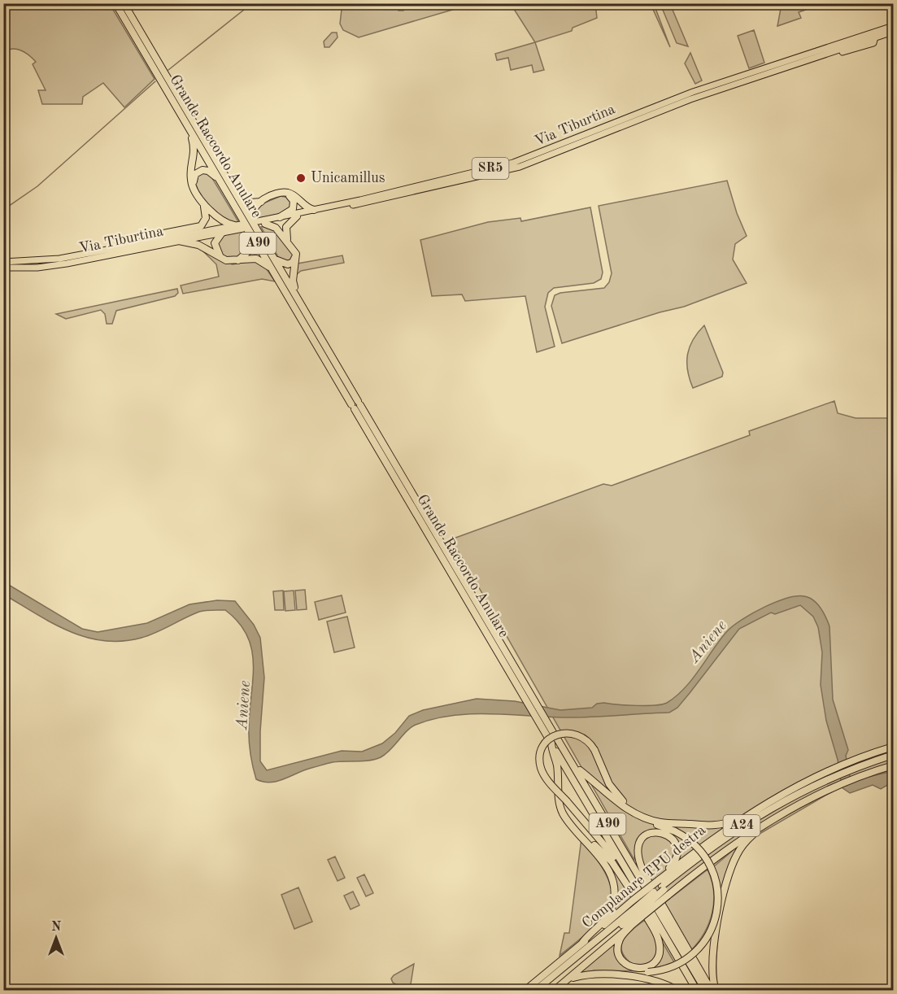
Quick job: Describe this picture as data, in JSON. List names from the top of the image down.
{
  "streets": {
    "highway": [
      "Grande Raccordo Anulare",
      "A90",
      "A24",
      "Complanare TPU destra"
    ],
    "main road": ["Via Tiburtina", "SR5"]
  },
  "crossings": [
    ["Via Tiburtina", "Grande Raccordo Anulare"],
    ["Grande Raccordo Anulare", "A24"],
    ["Grande Raccordo Anulare", "Complanare TPU destra"],
    ["A24", "Complanare TPU destra"]
  ],
  "water": ["Aniene"],
  "places": ["Unicamillus"],
  "north": "top"
}
